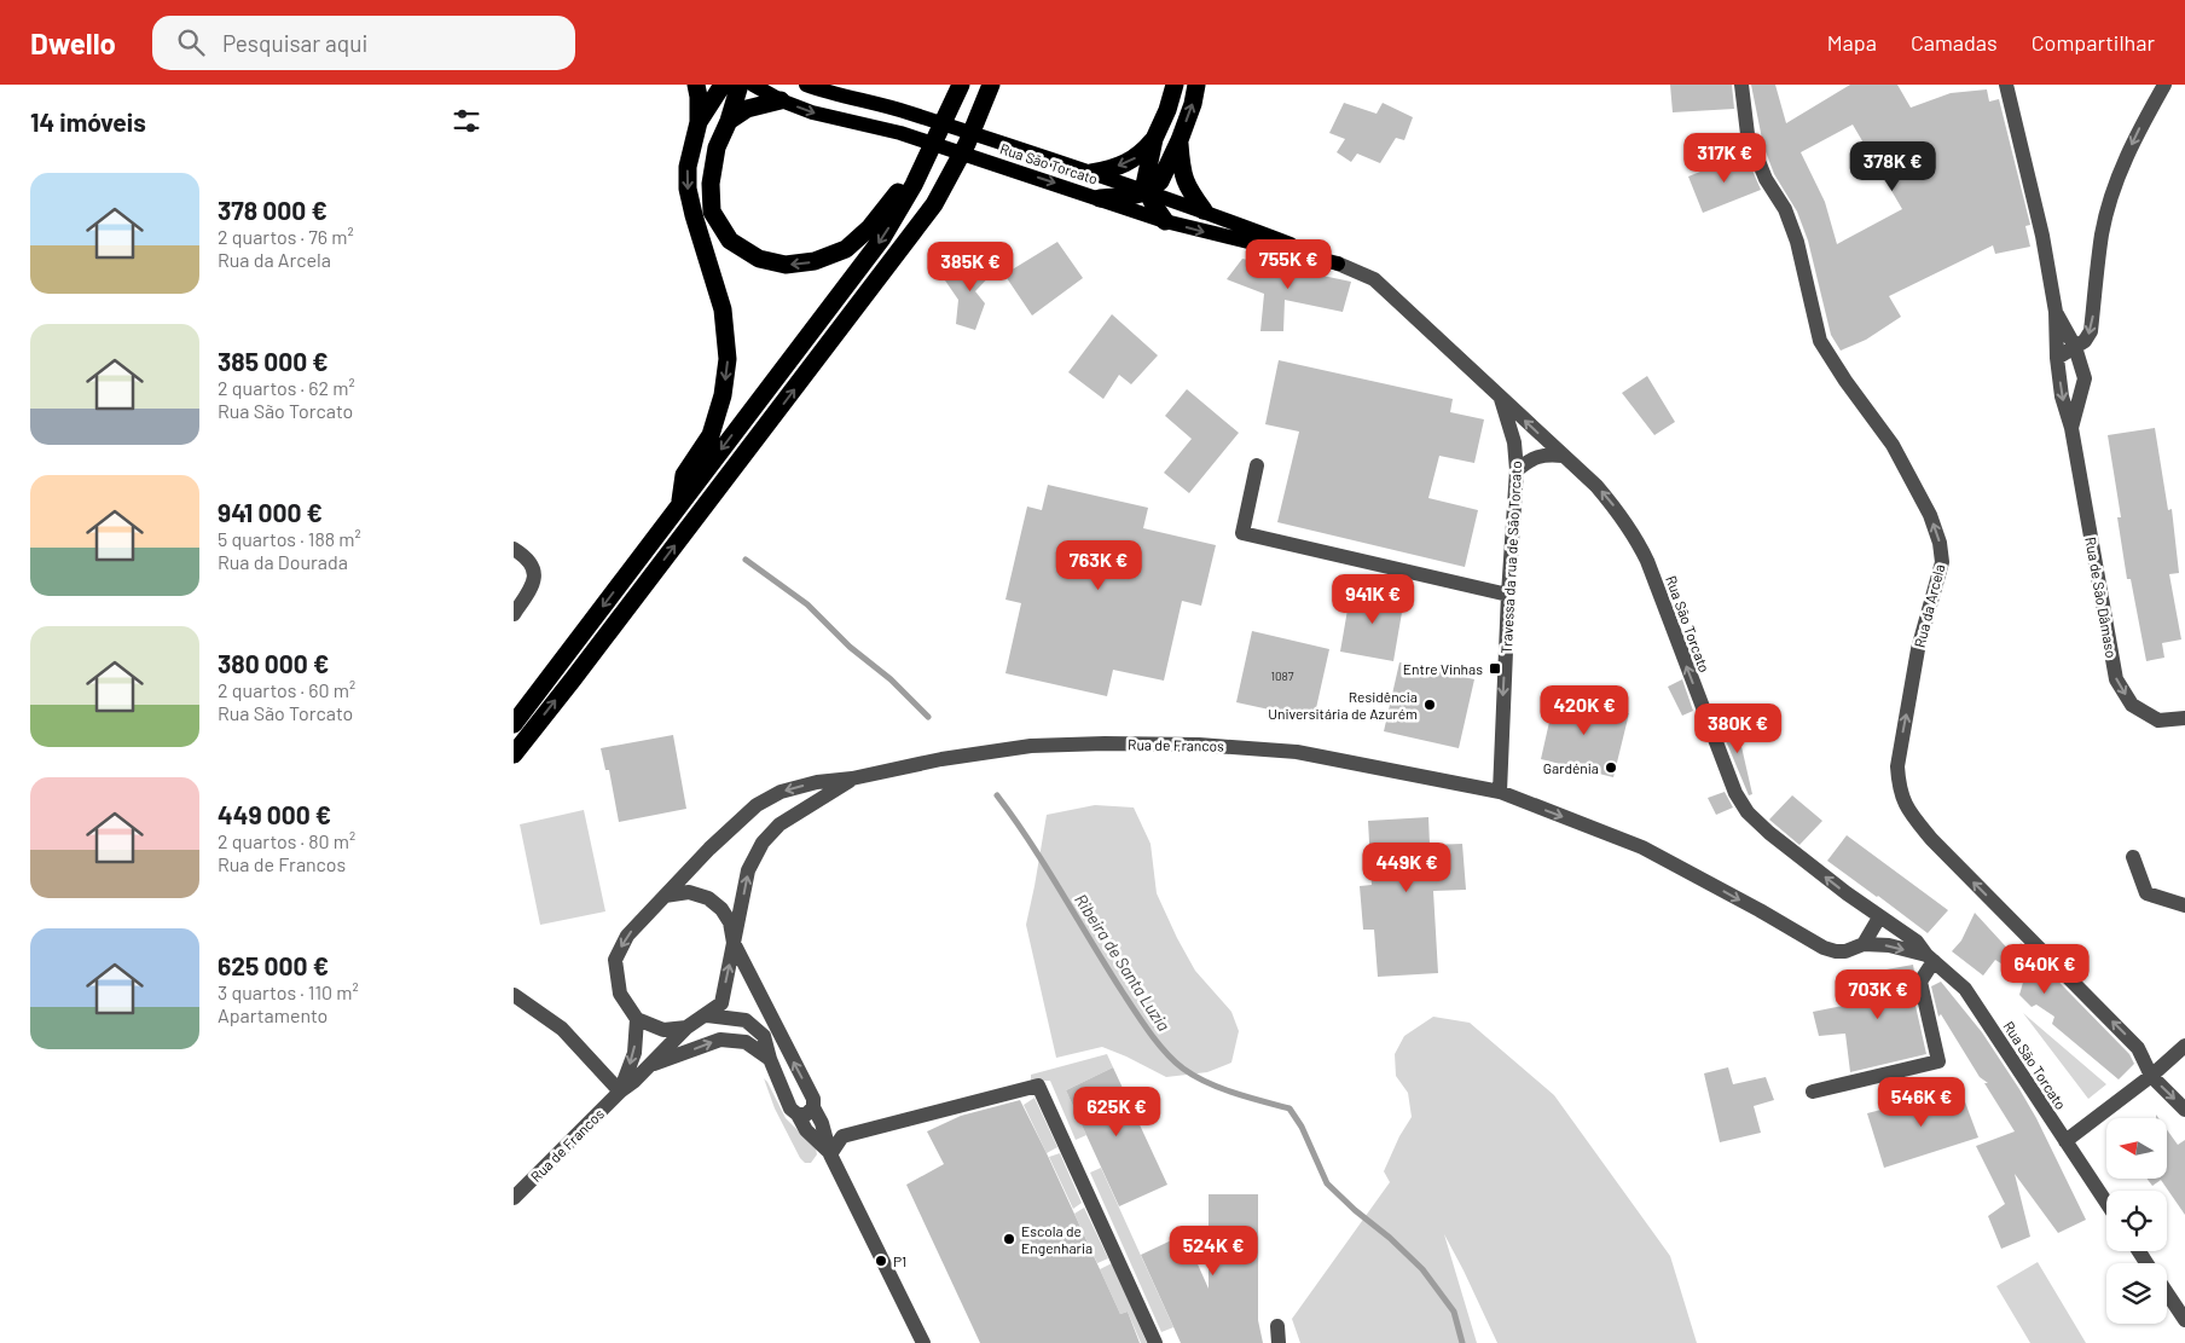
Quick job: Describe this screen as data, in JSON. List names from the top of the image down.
{
  "streets": {
    "main road": ["Rua São Torcato"],
    "street": [
      "Travessa da rua de São Torcato",
      "Rua de São Dâmaso",
      "Rua da Arcela",
      "Rua de Francos"
    ]
  },
  "crossings": [
    ["Rua São Torcato", "Travessa da rua de São Torcato"],
    ["Rua São Torcato", "Rua de Francos"],
    ["Travessa da rua de São Torcato", "Rua de Francos"]
  ],
  "one_way": ["Travessa da rua de São Torcato", "Rua de São Dâmaso", "Rua da Arcela"],
  "water": ["Ribeira de Santa Luzia"],
  "places": {
    "transit": ["Entre Vinhas"],
    "other": [
      "Residência Universitária de Azurém",
      "Gardénia",
      "Escola de Engenharia",
      "P1"
    ]
  },
  "house_numbers": ["1087"],
  "north": "left",
  "page": {
    "header": "Dwello",
    "search": "Pesquisar aqui",
    "nav": ["Mapa", "Camadas", "Compartilhar"],
    "heading": "14 imóveis",
    "price": [
      "317K €",
      "378K €",
      "755K €",
      "385K €",
      "763K €",
      "941K €",
      "420K €",
      "380K €",
      "449K €",
      "640K €",
      "703K €",
      "546K €",
      "625K €",
      "524K €"
    ],
    "list": [
      {
        "name": "378 000 €",
        "note": "2 quartos · 76 m² · Rua da Arcela"
      },
      {
        "name": "385 000 €",
        "note": "2 quartos · 62 m² · Rua São Torcato"
      },
      {
        "name": "941 000 €",
        "note": "5 quartos · 188 m² · Rua da Dourada"
      },
      {
        "name": "380 000 €",
        "note": "2 quartos · 60 m² · Rua São Torcato"
      },
      {
        "name": "449 000 €",
        "note": "2 quartos · 80 m² · Rua de Francos"
      },
      {
        "name": "625 000 €",
        "note": "3 quartos · 110 m² · Apartamento"
      }
    ]
  }
}
